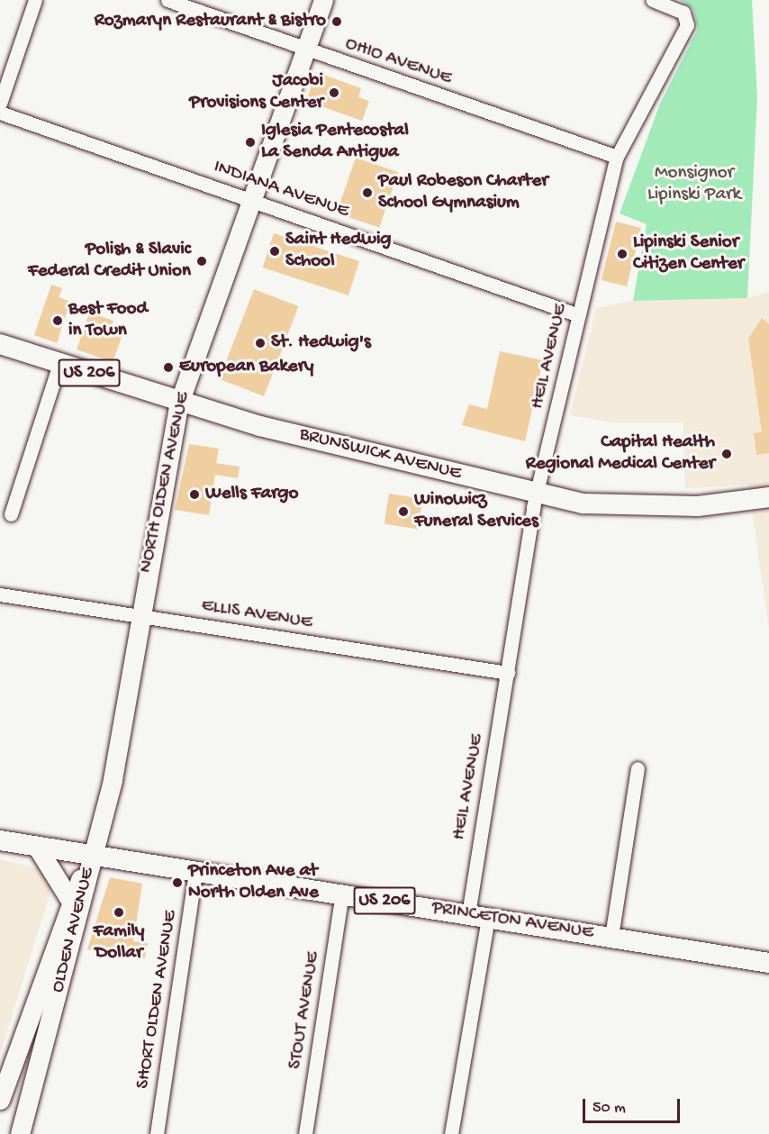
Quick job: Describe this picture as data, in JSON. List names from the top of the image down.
{
  "streets": {
    "main road": [
      "US 206",
      "BRUNSWICK AVENUE",
      "NORTH OLDEN AVENUE",
      "PRINCETON AVENUE",
      "OLDEN AVENUE"
    ],
    "street": [
      "OHIO AVENUE",
      "INDIANA AVENUE",
      "HEIL AVENUE",
      "ELLIS AVENUE",
      "SHORT OLDEN AVENUE",
      "STOUT AVENUE"
    ]
  },
  "crossings": [
    ["OHIO AVENUE", "HEIL AVENUE"],
    ["OHIO AVENUE", "NORTH OLDEN AVENUE"],
    ["INDIANA AVENUE", "HEIL AVENUE"],
    ["INDIANA AVENUE", "NORTH OLDEN AVENUE"],
    ["HEIL AVENUE", "BRUNSWICK AVENUE"],
    ["HEIL AVENUE", "ELLIS AVENUE"],
    ["HEIL AVENUE", "PRINCETON AVENUE"],
    ["BRUNSWICK AVENUE", "NORTH OLDEN AVENUE"],
    ["NORTH OLDEN AVENUE", "ELLIS AVENUE"],
    ["NORTH OLDEN AVENUE", "PRINCETON AVENUE"],
    ["NORTH OLDEN AVENUE", "OLDEN AVENUE"],
    ["PRINCETON AVENUE", "OLDEN AVENUE"],
    ["PRINCETON AVENUE", "SHORT OLDEN AVENUE"],
    ["PRINCETON AVENUE", "STOUT AVENUE"]
  ],
  "parks": ["Monsignor Lipinski Park"],
  "places": [
    "Rozmaryn Restaurant & Bistro",
    "Jacobi Provisions Center",
    "Iglesia Pentecostal La Senda Antigua",
    "Paul Robeson Charter School Gymnasium",
    "Saint Hedwig School",
    "Lipinski Senior Citizen Center",
    "Polish & Slavic Federal Credit Union",
    "Best Food in Town",
    "St. Hedwig's",
    "European Bakery",
    "Capital Health Regional Medical Center",
    "Wells Fargo",
    "Winowicz Funeral Services",
    "Princeton Ave at North Olden Ave",
    "Family Dollar"
  ],
  "scale_bar": "50 m"
}
